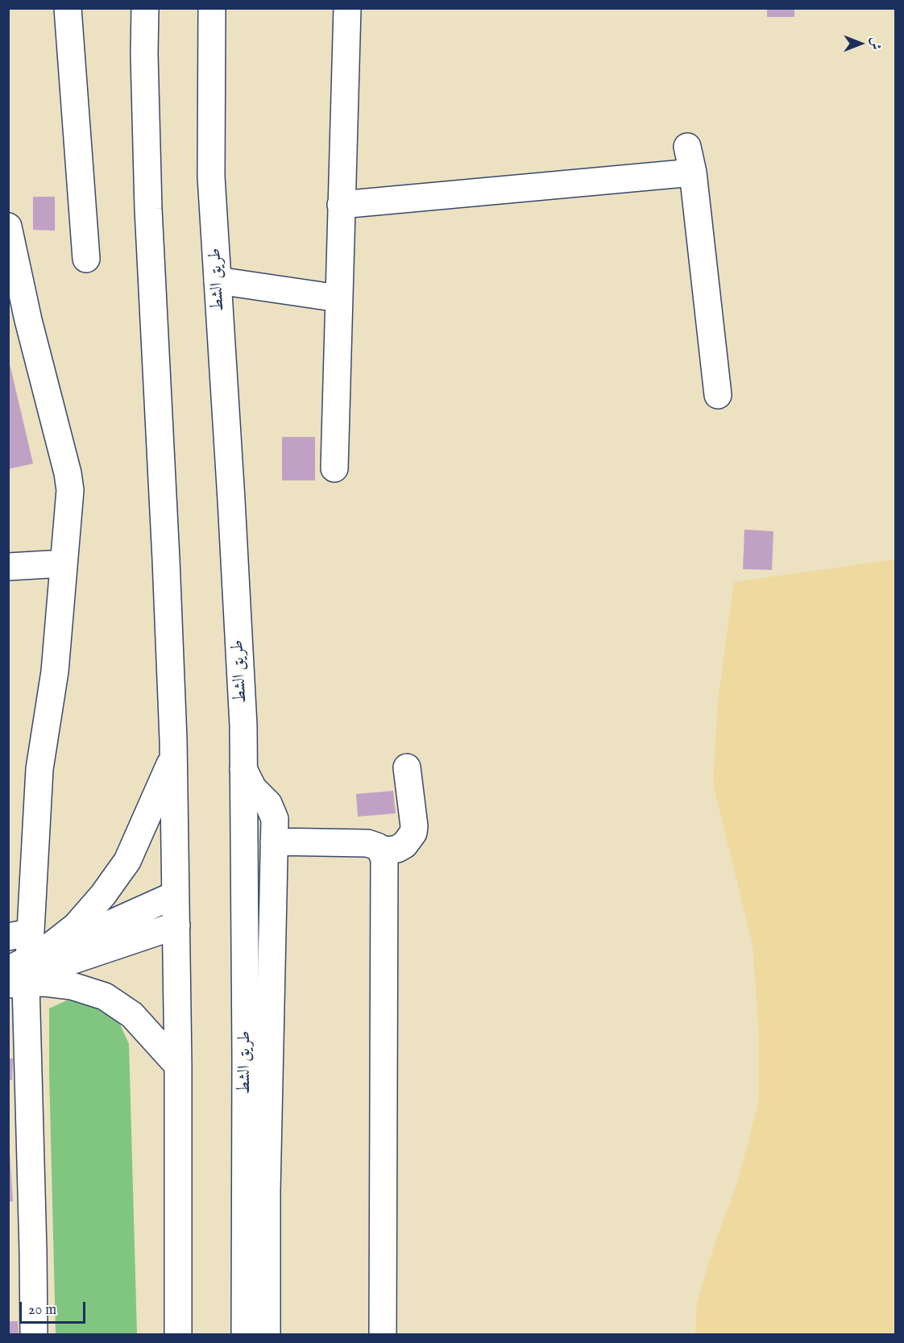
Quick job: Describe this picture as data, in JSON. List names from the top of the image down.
{
  "streets": {
    "main road": ["طريق الشط"]
  },
  "scale_bar": "20 m",
  "north": "right"
}
